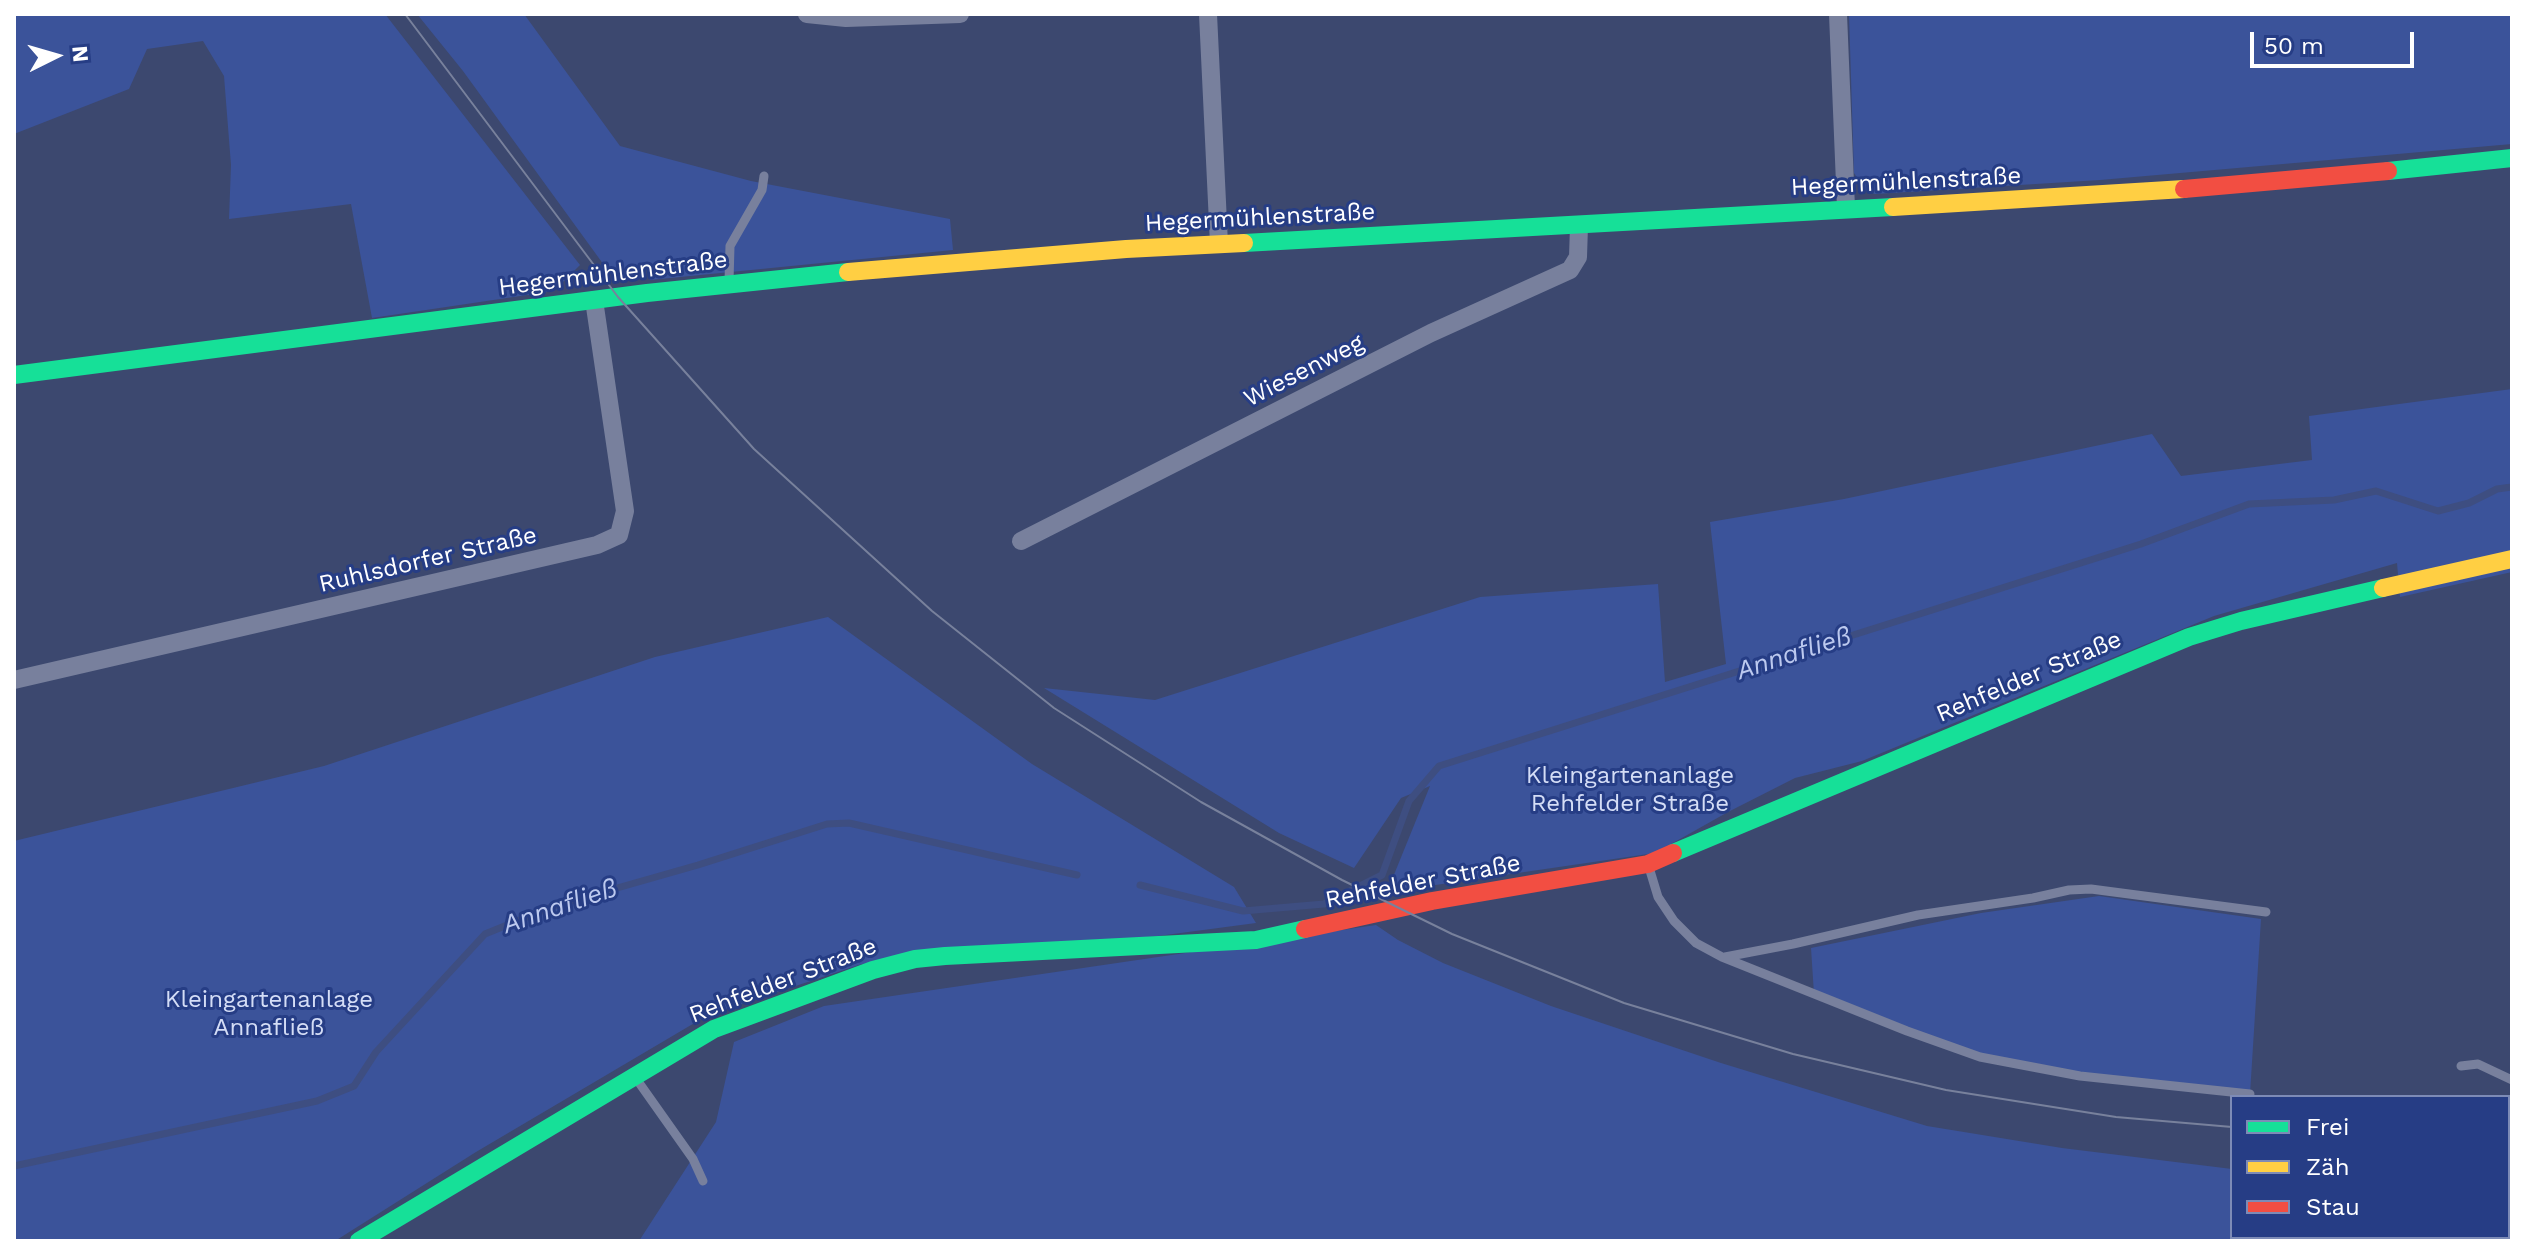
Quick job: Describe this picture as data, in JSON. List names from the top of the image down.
{
  "streets": {
    "street": [
      "Hegermühlenstraße",
      "Wiesenweg",
      "Ruhlsdorfer Straße",
      "Rehfelder Straße"
    ]
  },
  "crossings": [
    ["Hegermühlenstraße", "Wiesenweg"],
    ["Hegermühlenstraße", "Ruhlsdorfer Straße"]
  ],
  "water": ["Annafließ"],
  "parks": ["Kleingartenanlage Rehfelder Straße", "Kleingartenanlage Annafließ"],
  "legend": ["Frei", "Zäh", "Stau"],
  "scale_bar": "50 m",
  "north": "right"
}
